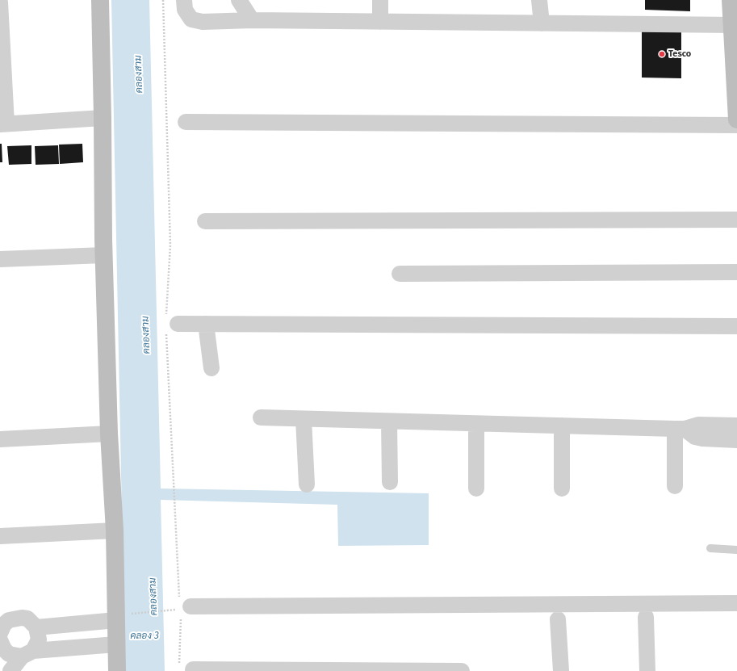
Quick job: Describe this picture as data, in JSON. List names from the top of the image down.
{
  "water": ["คลองสาม", "คลอง 3"],
  "places": ["Tesco"]
}
